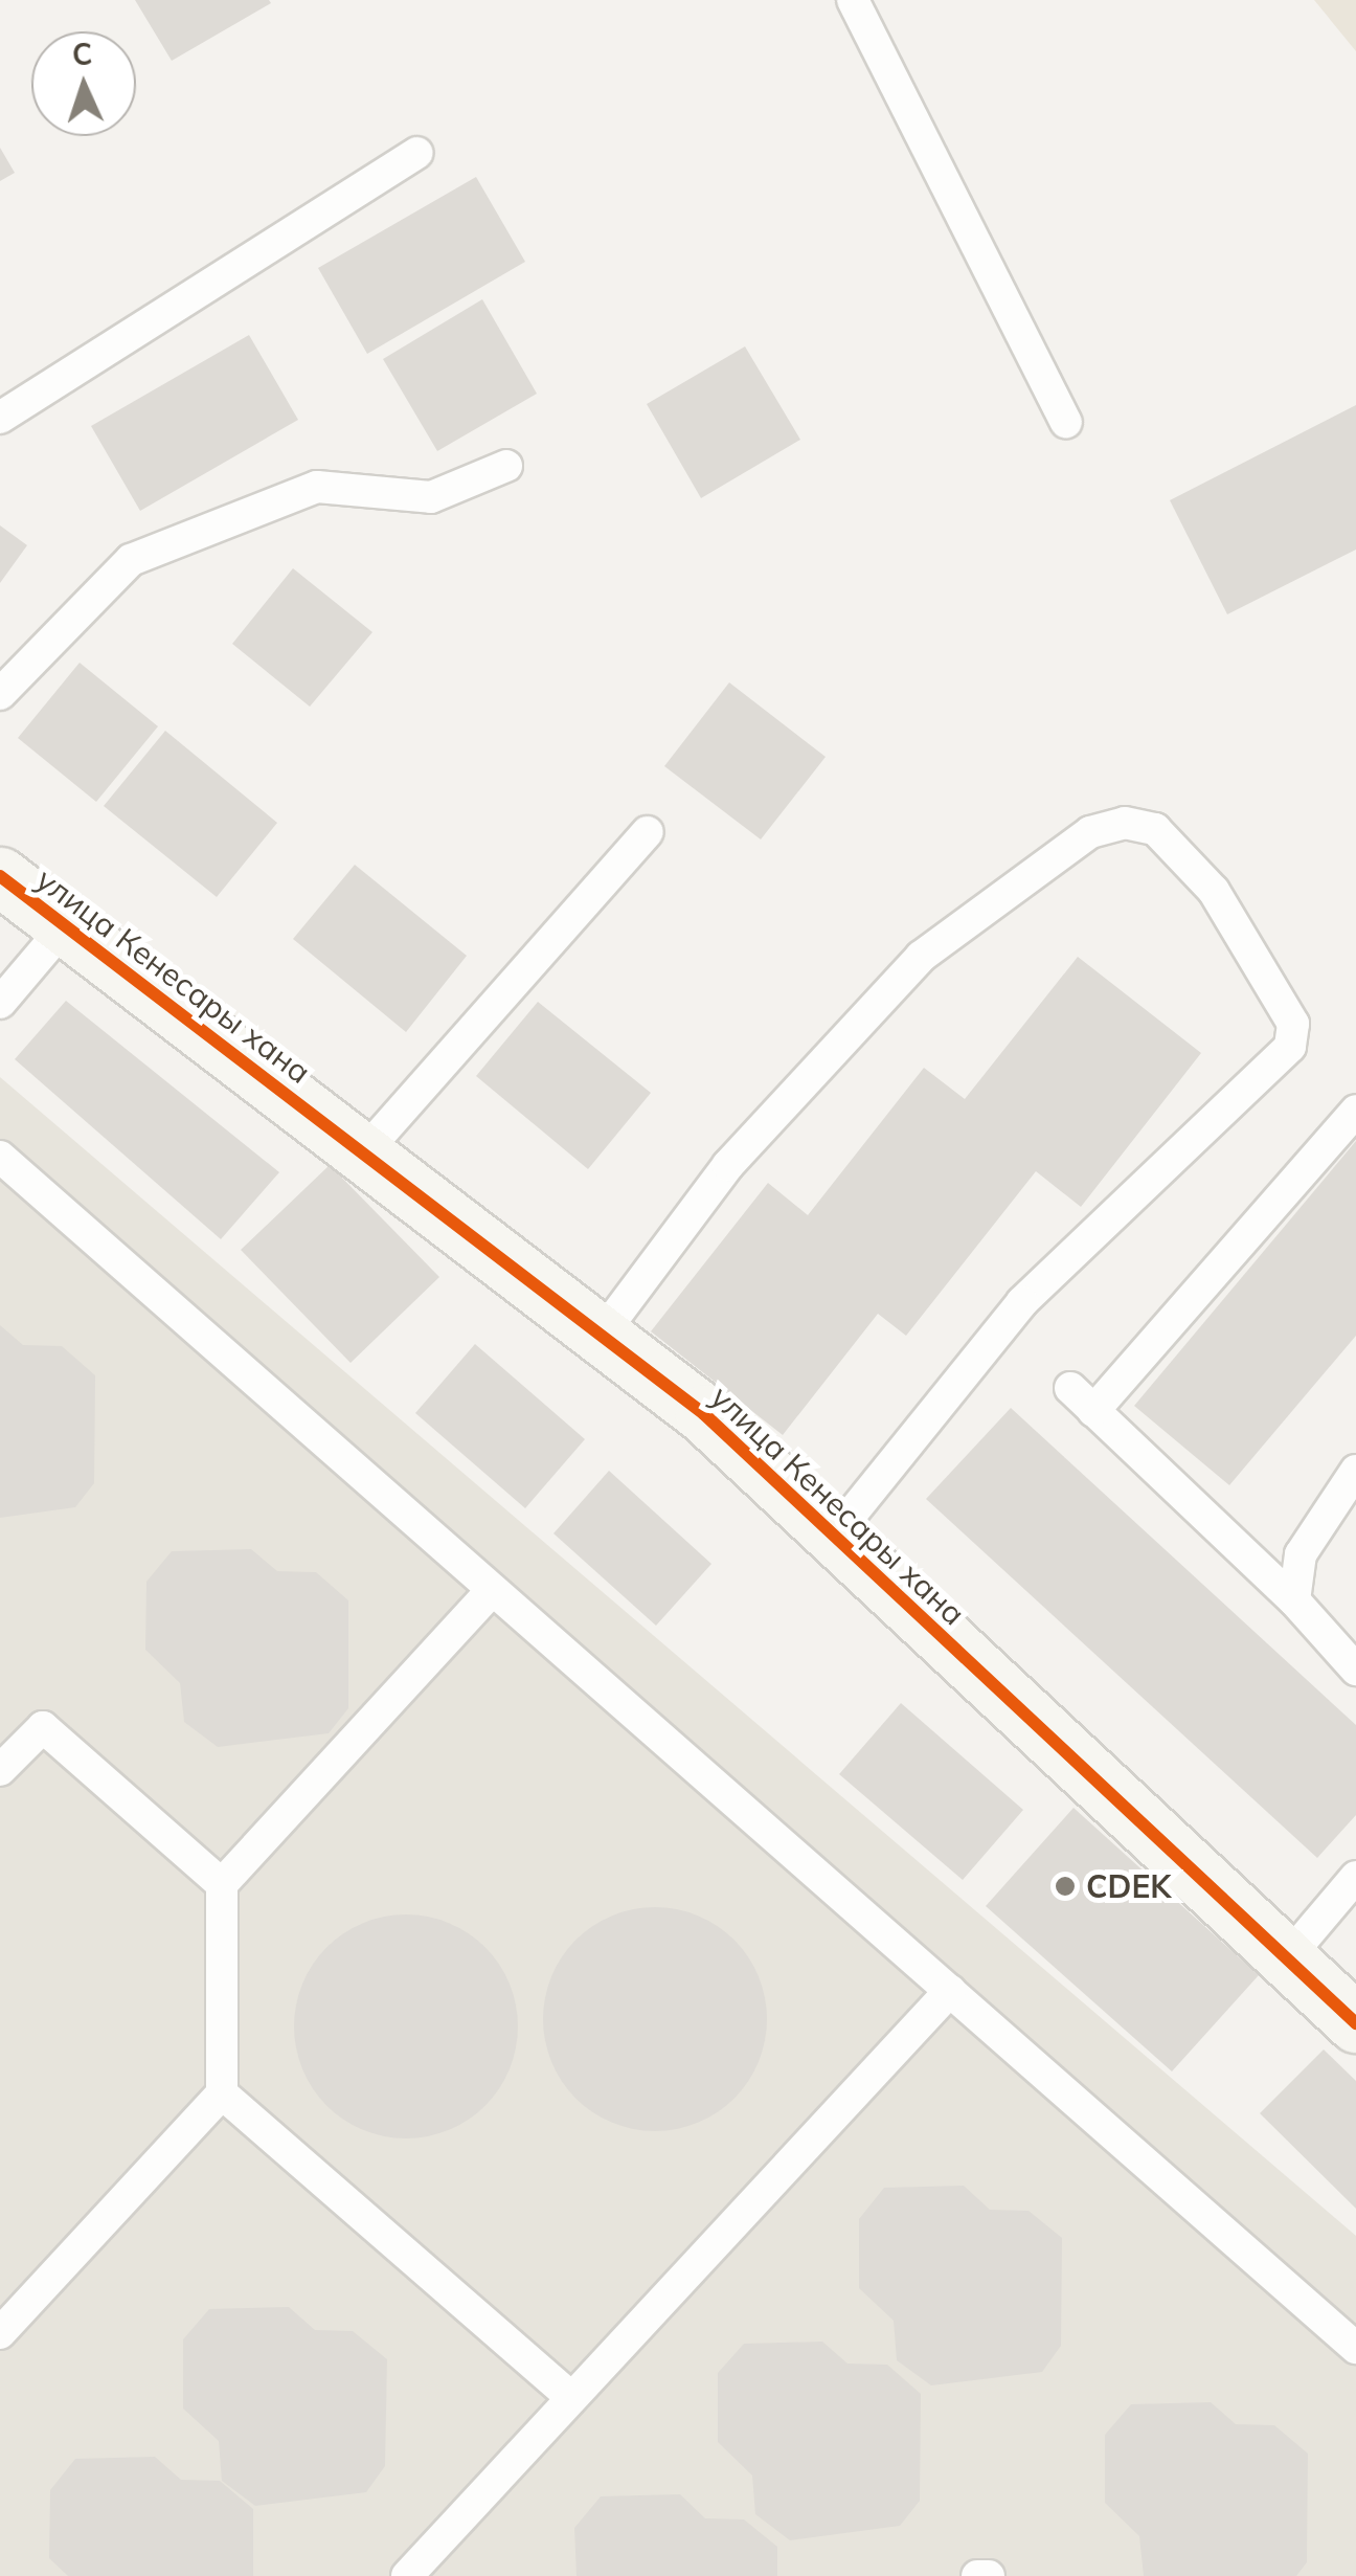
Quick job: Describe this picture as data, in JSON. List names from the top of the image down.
{
  "streets": {
    "street": ["улица Кенесары хана"]
  },
  "places": ["CDEK"],
  "north": "top"
}
